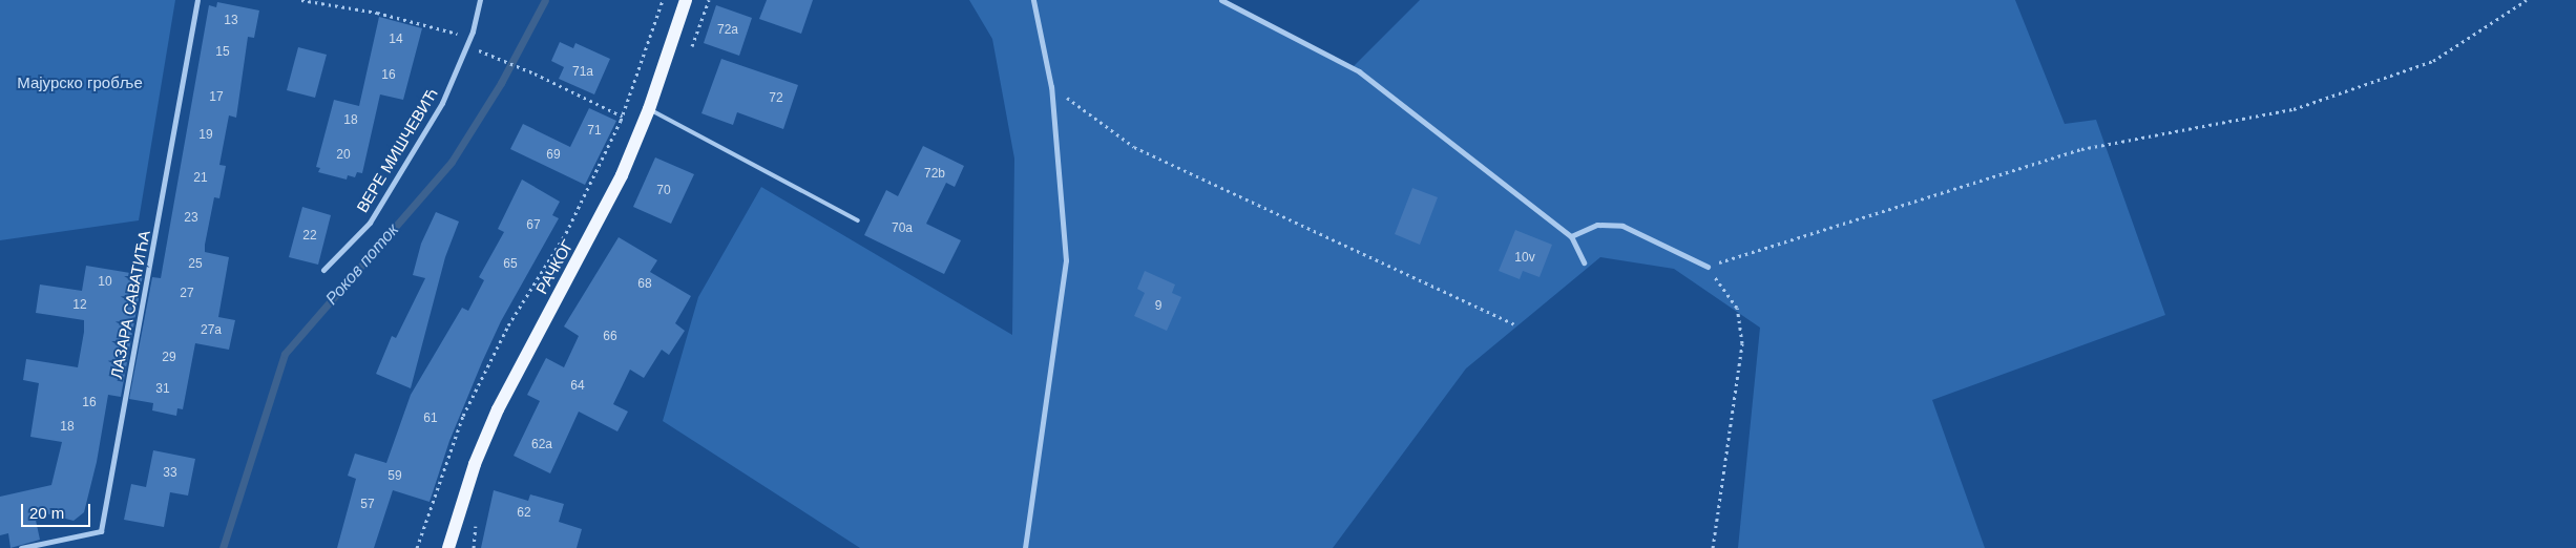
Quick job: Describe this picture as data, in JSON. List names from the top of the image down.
{
  "streets": {
    "main road": ["РАЧКОГ"],
    "street": ["ВЕРЕ МИШЧЕВИЋ", "ЛАЗАРА САВАТИЋА"]
  },
  "water": ["Роков поток"],
  "parks": ["Мајурско гробље"],
  "house_numbers": [
    "13",
    "72a",
    "14",
    "15",
    "71a",
    "16",
    "17",
    "72",
    "18",
    "71",
    "19",
    "20",
    "69",
    "72b",
    "21",
    "70",
    "23",
    "67",
    "70a",
    "22",
    "10v",
    "25",
    "65",
    "10",
    "68",
    "27",
    "12",
    "9",
    "27a",
    "66",
    "29",
    "64",
    "31",
    "16",
    "61",
    "18",
    "62a",
    "33",
    "59",
    "57",
    "62"
  ],
  "scale_bar": "20 m"
}
